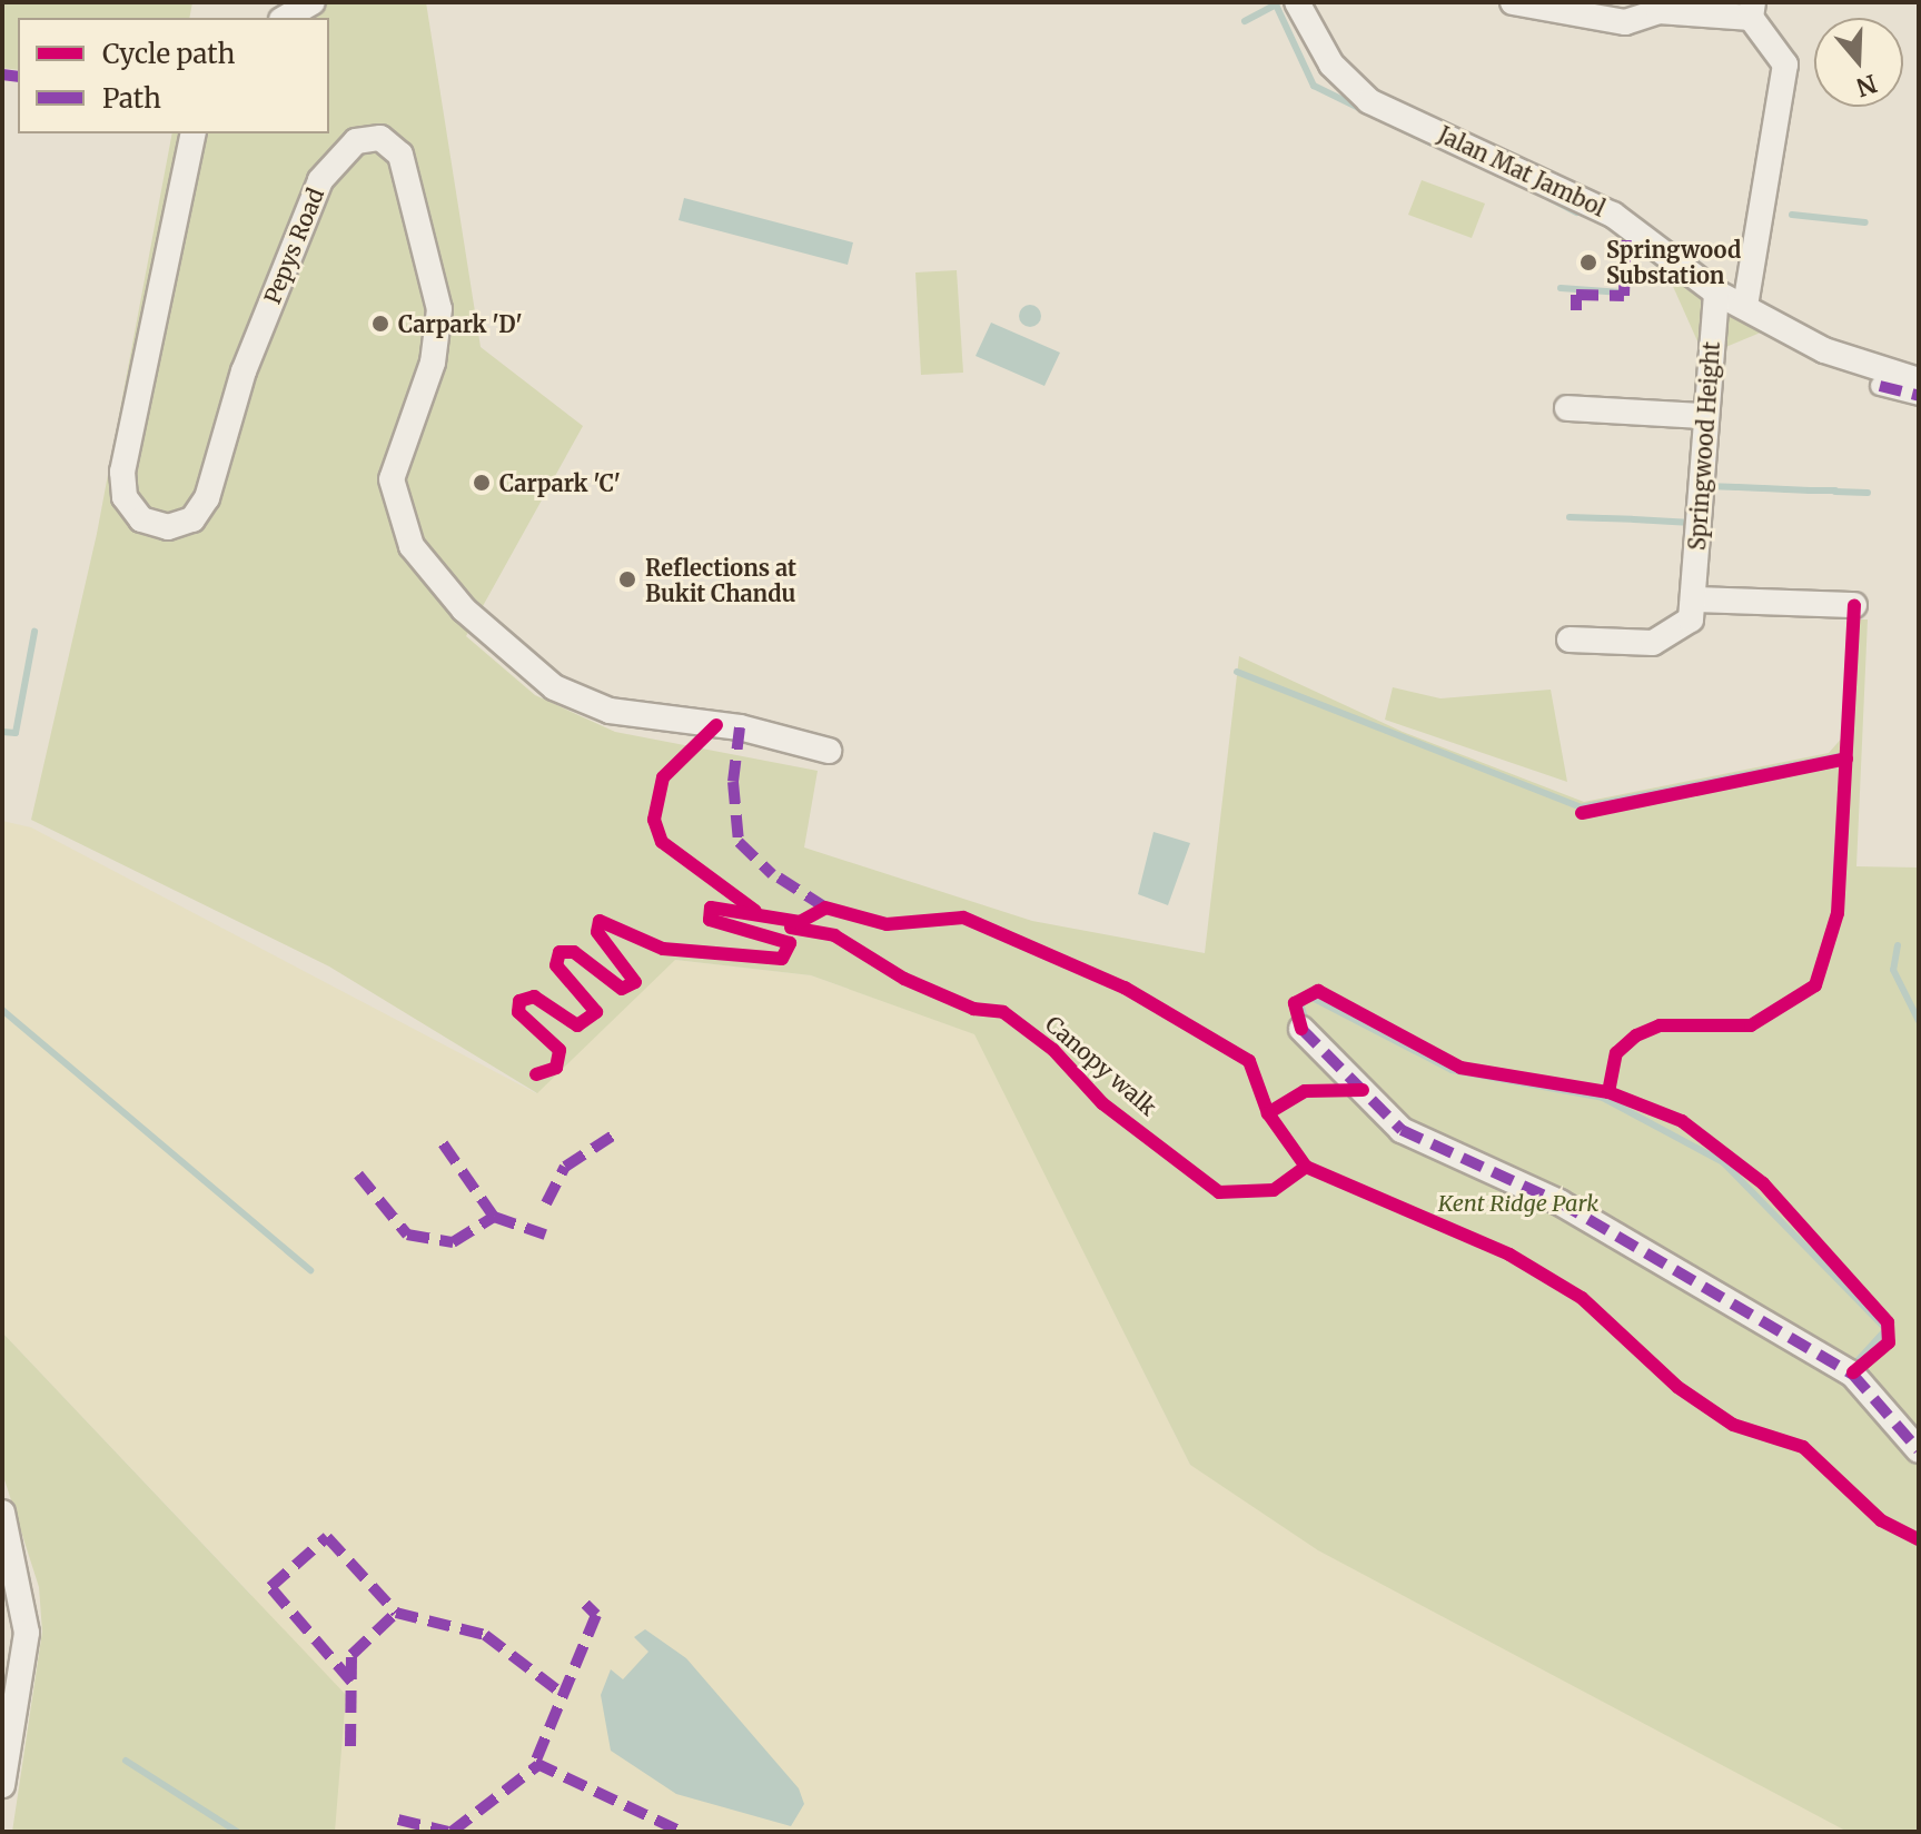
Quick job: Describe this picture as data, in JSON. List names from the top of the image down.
{
  "streets": {
    "street": ["Jalan Mat Jambol", "Pepys Road", "Springwood Height"],
    "cycle path": ["Canopy walk"]
  },
  "crossings": [
    ["Jalan Mat Jambol", "Springwood Height"]
  ],
  "parks": ["Kent Ridge Park"],
  "places": [
    "Springwood Substation",
    "Carpark 'D'",
    "Carpark 'C'",
    "Reflections at Bukit Chandu"
  ],
  "legend": ["Cycle path", "Path"],
  "north": "bottom"
}
